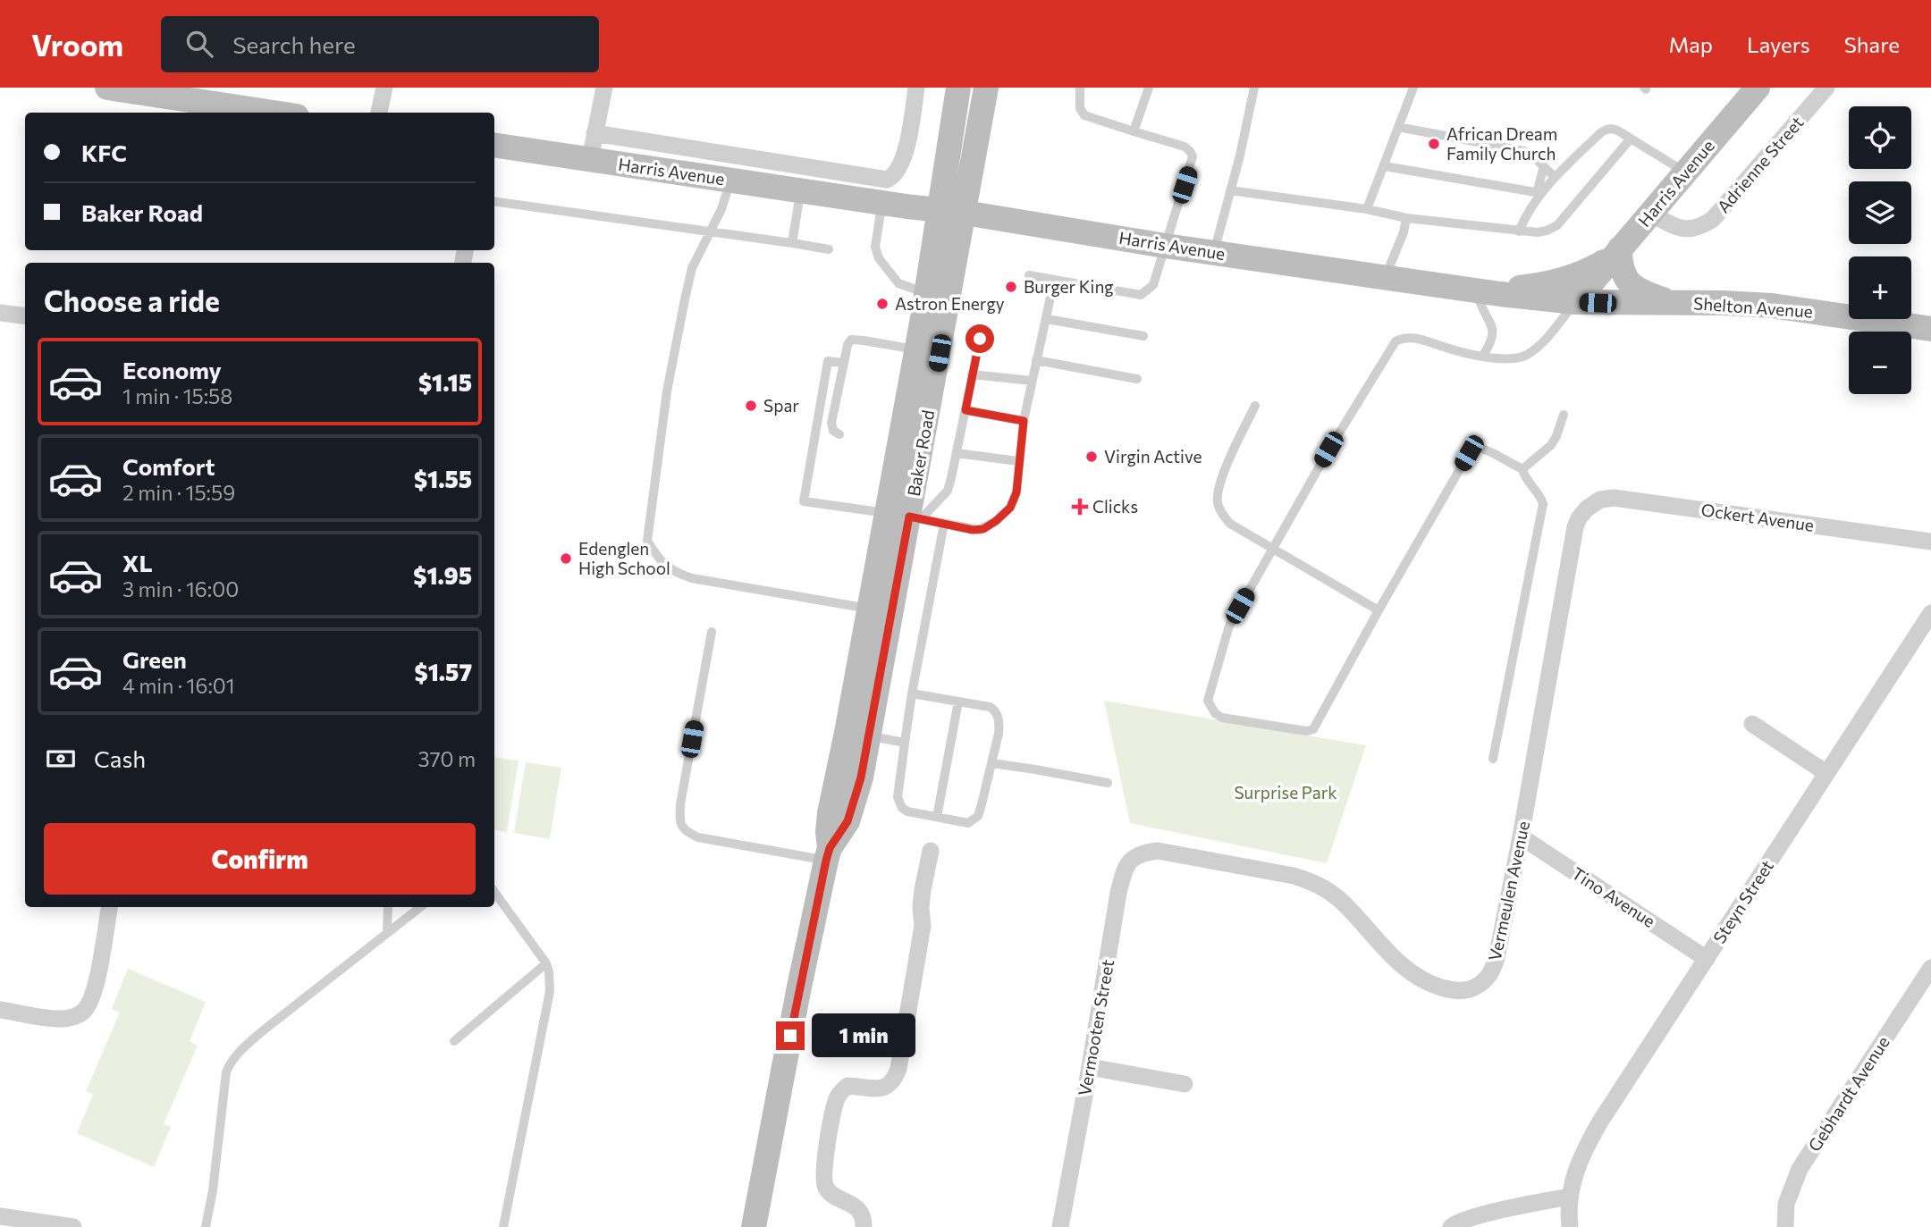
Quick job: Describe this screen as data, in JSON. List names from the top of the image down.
{
  "streets": {
    "main road": ["Harris Avenue", "Shelton Avenue", "Baker Road"],
    "street": [
      "Adrienne Street",
      "Ockert Avenue",
      "Vermeulen Avenue",
      "Tino Avenue",
      "Steyn Street",
      "Vermooten Street",
      "Gebhardt Avenue"
    ]
  },
  "crossings": [
    ["Adrienne Street", "Harris Avenue"],
    ["Harris Avenue", "Shelton Avenue"],
    ["Harris Avenue", "Baker Road"],
    ["Ockert Avenue", "Vermeulen Avenue"],
    ["Vermeulen Avenue", "Tino Avenue"],
    ["Vermeulen Avenue", "Vermooten Street"],
    ["Tino Avenue", "Steyn Street"]
  ],
  "parks": ["Surprise Park"],
  "places": {
    "other": [
      "African Dream Family Church",
      "Burger King",
      "Astron Energy",
      "Spar",
      "Virgin Active",
      "Edenglen High School"
    ],
    "health": ["Clicks"]
  },
  "page": {
    "header": "Vroom",
    "search": "Search here",
    "nav": ["Map", "Layers", "Share"],
    "map_buttons": ["+", "−"],
    "banner": ["KFC", "Baker Road"],
    "heading": "Choose a ride",
    "list": [
      {
        "name": "Economy",
        "note": "1 min · 15:58",
        "value": "$1.15"
      },
      {
        "name": "Comfort",
        "note": "2 min · 15:59",
        "value": "$1.55"
      },
      {
        "name": "XL",
        "note": "3 min · 16:00",
        "value": "$1.95"
      },
      {
        "name": "Green",
        "note": "4 min · 16:01",
        "value": "$1.57"
      }
    ],
    "pay": ["Cash", "370 m"],
    "buttons": "Confirm",
    "bubble": "1 min"
  }
}
